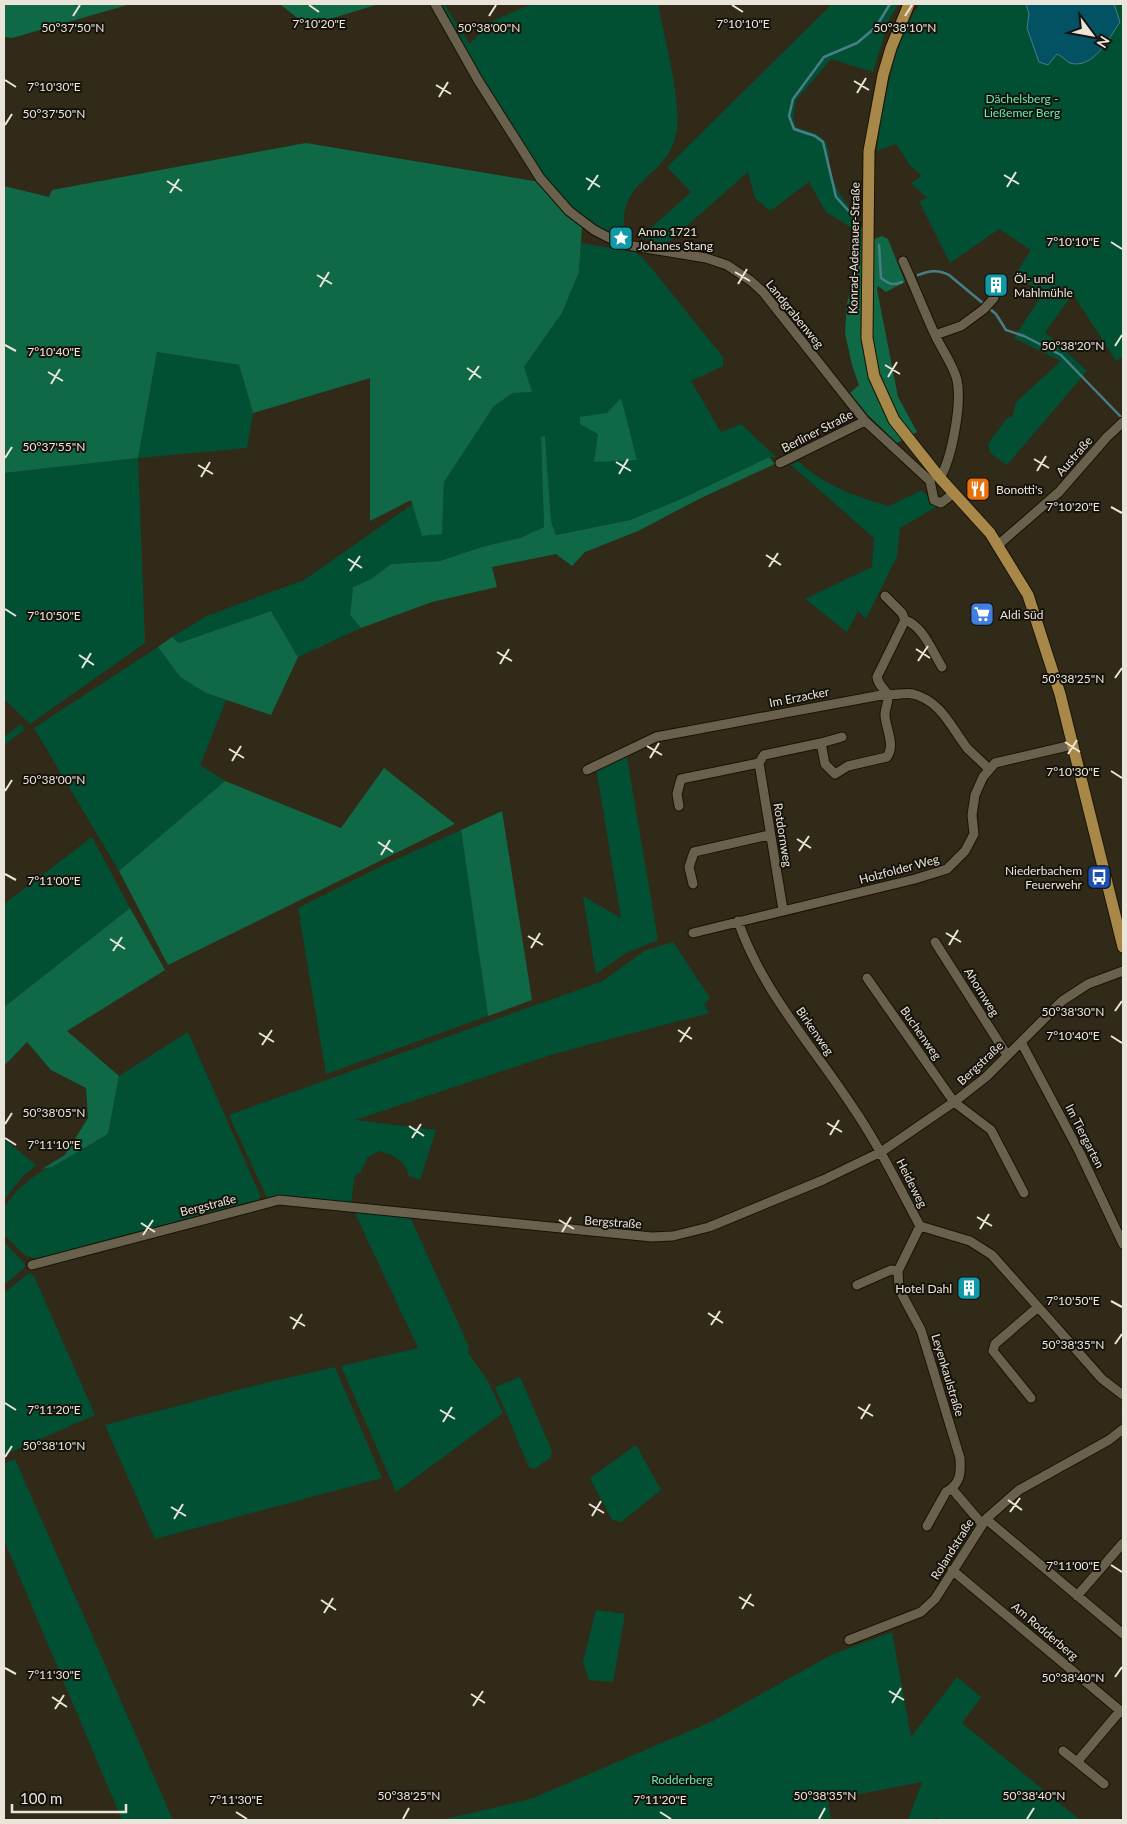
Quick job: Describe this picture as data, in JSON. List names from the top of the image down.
{
  "streets": {
    "main road": ["Konrad-Adenauer-Straße"],
    "street": [
      "Landgrabenweg",
      "Berliner Straße",
      "Austraße",
      "Im Erzacker",
      "Rotdornweg",
      "Holzfolder Weg",
      "Ahornweg",
      "Birkenweg",
      "Buchenweg",
      "Bergstraße",
      "Im Tiergarten",
      "Heideweg",
      "Leyenkaulstraße",
      "Rolandstraße",
      "Am Rodderberg"
    ]
  },
  "crossings": [
    ["Konrad-Adenauer-Straße", "Landgrabenweg"],
    ["Konrad-Adenauer-Straße", "Austraße"],
    ["Landgrabenweg", "Berliner Straße"],
    ["Im Erzacker", "Holzfolder Weg"],
    ["Rotdornweg", "Holzfolder Weg"],
    ["Holzfolder Weg", "Birkenweg"],
    ["Ahornweg", "Bergstraße"],
    ["Birkenweg", "Bergstraße"],
    ["Birkenweg", "Heideweg"],
    ["Buchenweg", "Bergstraße"],
    ["Bergstraße", "Im Tiergarten"],
    ["Bergstraße", "Heideweg"],
    ["Rolandstraße", "Am Rodderberg"]
  ],
  "parks": ["Dächelsberg - Ließemer Berg", "Rodderberg"],
  "places": {
    "place": ["Anno 1721 Johanes Stang"],
    "building": ["Öl- und Mahlmühle", "Hotel Dahl"],
    "restaurant": ["Bonotti's"],
    "supermarket": ["Aldi Süd"],
    "bus stop": ["Niederbachem Feuerwehr"]
  },
  "scale_bar": "100 m",
  "north": "bottom right",
  "coordinates": [
    "7°10'20\"E",
    "7°10'10\"E",
    "50°37'50\"N",
    "50°38'00\"N",
    "50°38'10\"N",
    "7°10'30\"E",
    "50°38'20\"N",
    "7°10'40\"E",
    "50°37'55\"N",
    "7°10'50\"E",
    "50°38'25\"N",
    "7°11'00\"E",
    "50°38'30\"N",
    "50°38'05\"N",
    "7°11'10\"E",
    "50°38'35\"N",
    "7°11'20\"E",
    "7°11'30\"E",
    "50°38'40\"N"
  ]
}
